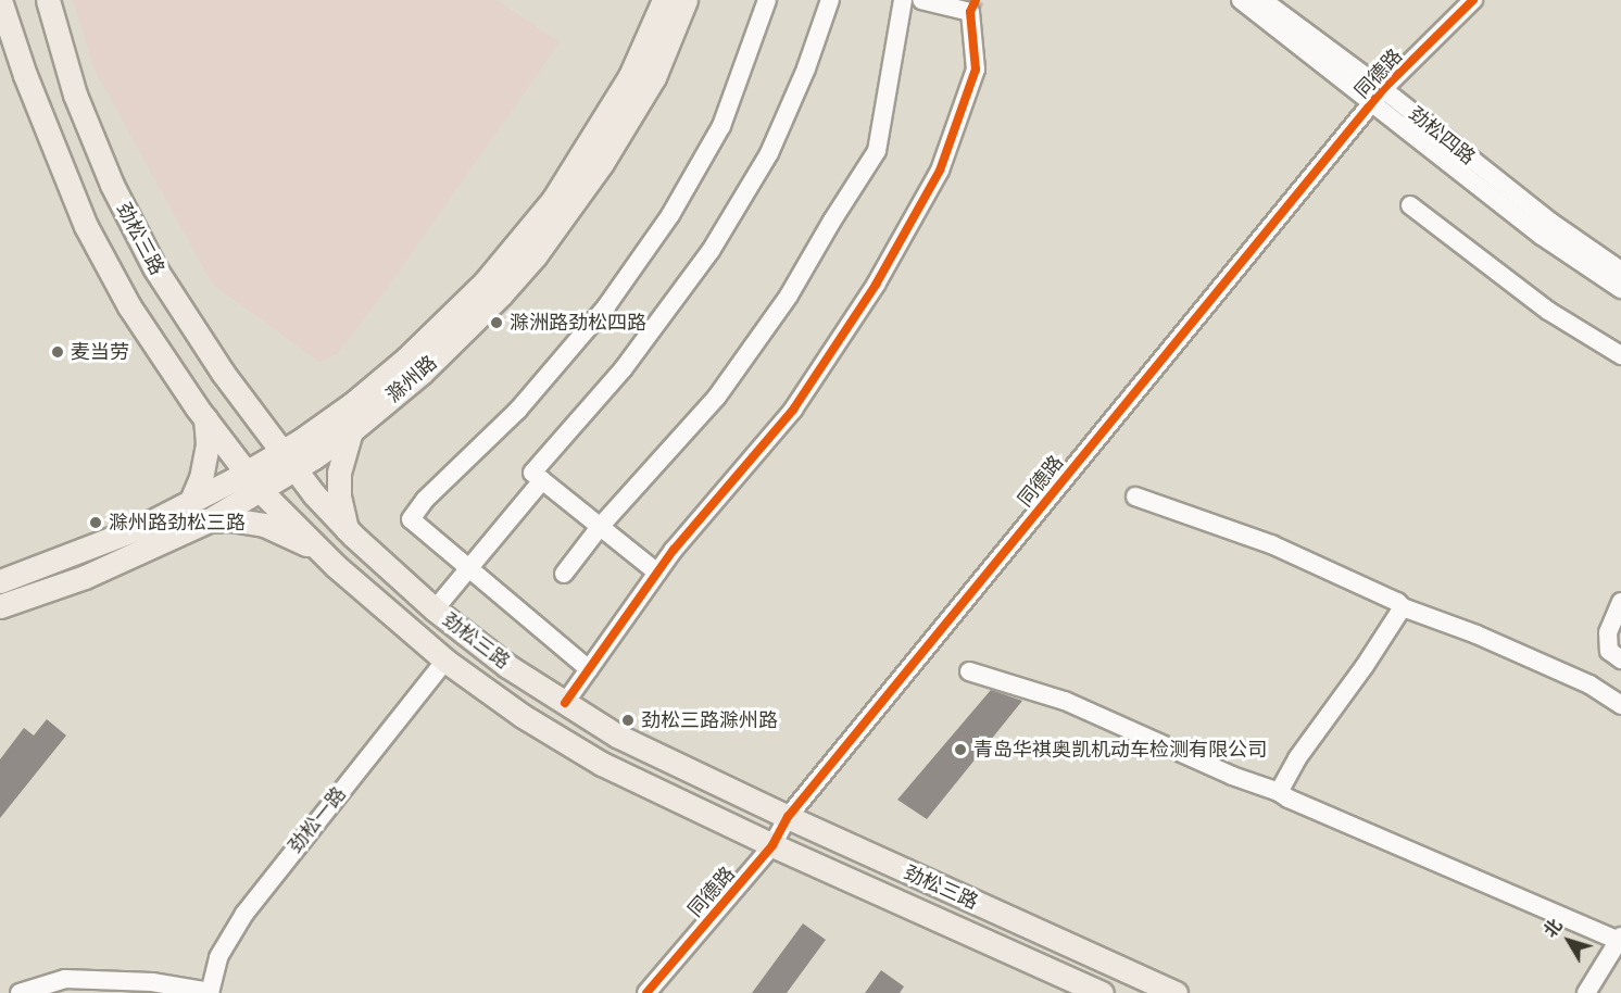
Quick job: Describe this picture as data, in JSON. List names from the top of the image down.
{
  "streets": {
    "main road": ["劲松三路", "滁州路"],
    "street": ["同德路", "劲松四路", "劲松一路"]
  },
  "crossings": [
    ["同德路", "劲松四路"],
    ["同德路", "劲松三路"],
    ["劲松三路", "滁州路"],
    ["劲松三路", "劲松一路"]
  ],
  "places": [
    "滁洲路劲松四路",
    "麦当劳",
    "滁州路劲松三路",
    "劲松三路滁州路",
    "青岛华祺奥凯机动车检测有限公司"
  ],
  "north": "top left"
}
